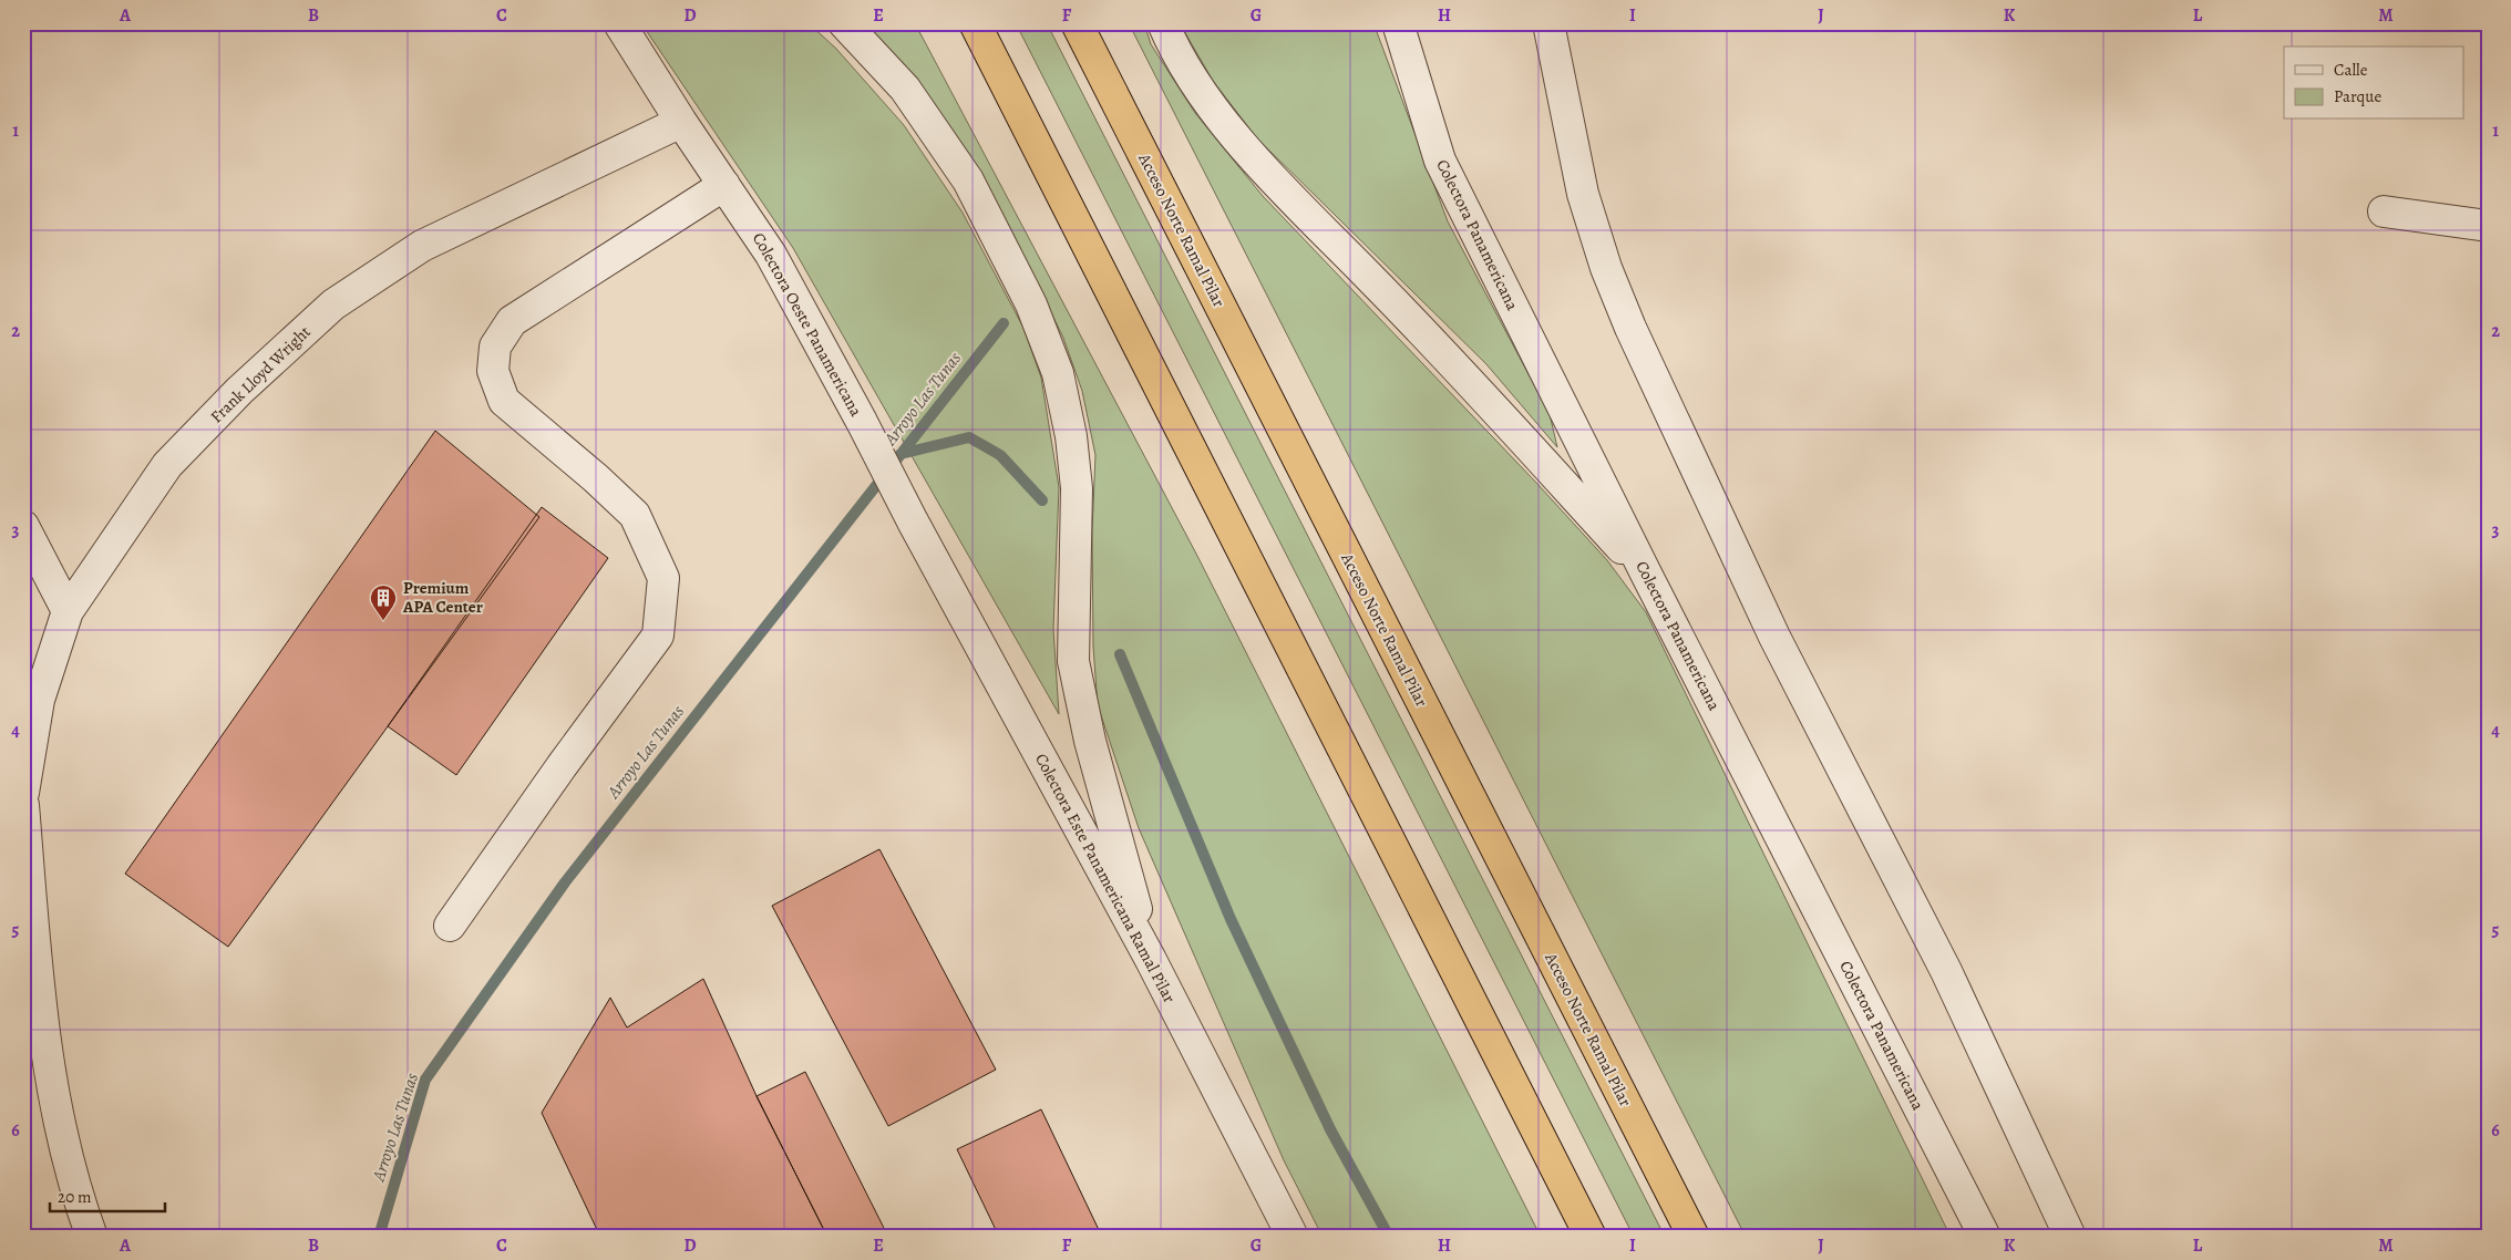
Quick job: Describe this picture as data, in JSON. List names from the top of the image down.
{
  "streets": {
    "highway": ["Acceso Norte Ramal Pilar"],
    "street": [
      "Colectora Panamericana",
      "Colectora Oeste Panamericana",
      "Frank Lloyd Wright",
      "Colectora Este Panamericana Ramal Pilar"
    ]
  },
  "crossings": [
    ["Colectora Oeste Panamericana", "Frank Lloyd Wright"],
    ["Colectora Oeste Panamericana", "Colectora Este Panamericana Ramal Pilar"]
  ],
  "water": ["Arroyo Las Tunas"],
  "places": {
    "building": ["Premium APA Center"]
  },
  "legend": ["Calle", "Parque"],
  "scale_bar": "20 m",
  "grid": {
    "columns": [
      "A",
      "B",
      "C",
      "D",
      "E",
      "F",
      "G",
      "H",
      "I",
      "J",
      "K",
      "L",
      "M"
    ],
    "rows": [
      "1",
      "2",
      "3",
      "4",
      "5",
      "6"
    ]
  }
}
